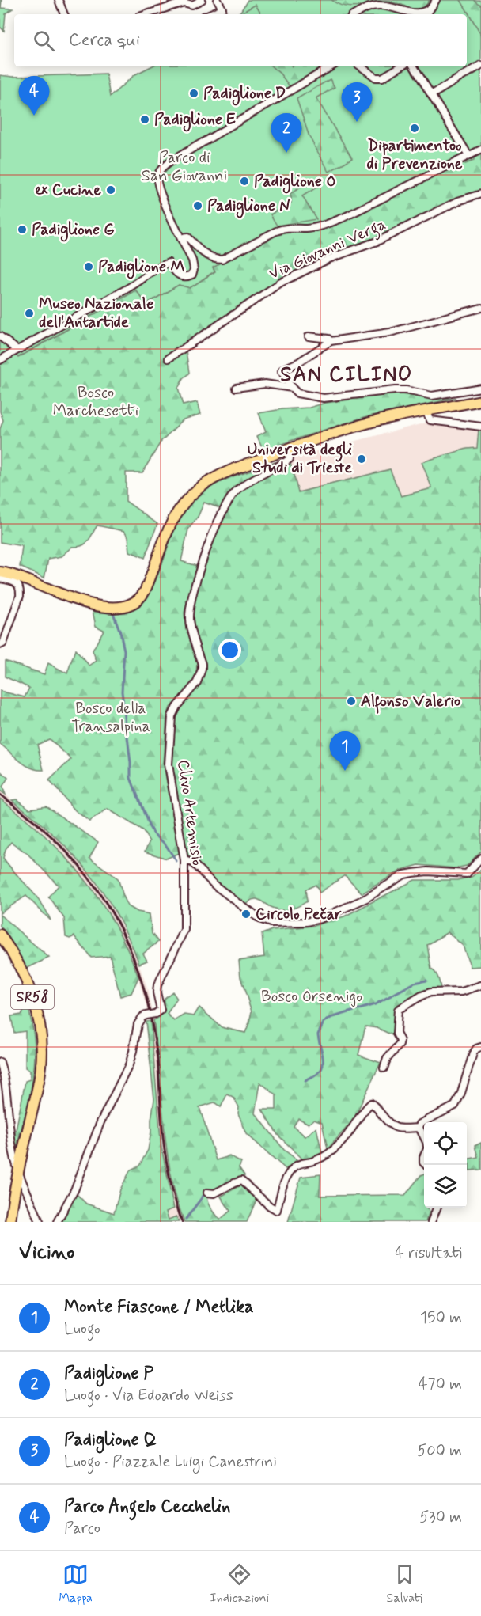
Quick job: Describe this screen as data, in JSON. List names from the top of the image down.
{
  "streets": {
    "main road": ["SR58"],
    "street": ["Via Giovanni Verga", "Clivo Artemisio"]
  },
  "districts": ["SAN CILINO"],
  "parks": [
    "Parco di San Giovanni",
    "Bosco Marchesetti",
    "Bosco della Transalpina",
    "Bosco Orsenigo"
  ],
  "places": [
    "Padiglione D",
    "Padiglione E",
    "Dipartimentoo di Prevenzione",
    "Padiglione O",
    "ex Cucine",
    "Padiglione N",
    "Padiglione G",
    "Padiglione M",
    "Museo Nazionale dell'Antartide",
    "Università degli Studi di Trieste",
    "Alfonso Valerio",
    "Circolo Pečar"
  ],
  "page": {
    "search": "Cerca qui",
    "pins": [
      "4",
      "3",
      "2",
      "1"
    ],
    "heading": ["Vicino", "4 risultati"],
    "list": [
      {
        "mark": "1",
        "name": "Monte Fiascone / Metlika",
        "note": "Luogo",
        "value": "150 m"
      },
      {
        "mark": "2",
        "name": "Padiglione P",
        "note": "Luogo · Via Edoardo Weiss",
        "value": "470 m"
      },
      {
        "mark": "3",
        "name": "Padiglione Q",
        "note": "Luogo · Piazzale Luigi Canestrini",
        "value": "500 m"
      },
      {
        "mark": "4",
        "name": "Parco Angelo Cecchelin",
        "note": "Parco",
        "value": "530 m"
      }
    ],
    "nav": ["Mappa", "Indicazioni", "Salvati"]
  }
}
